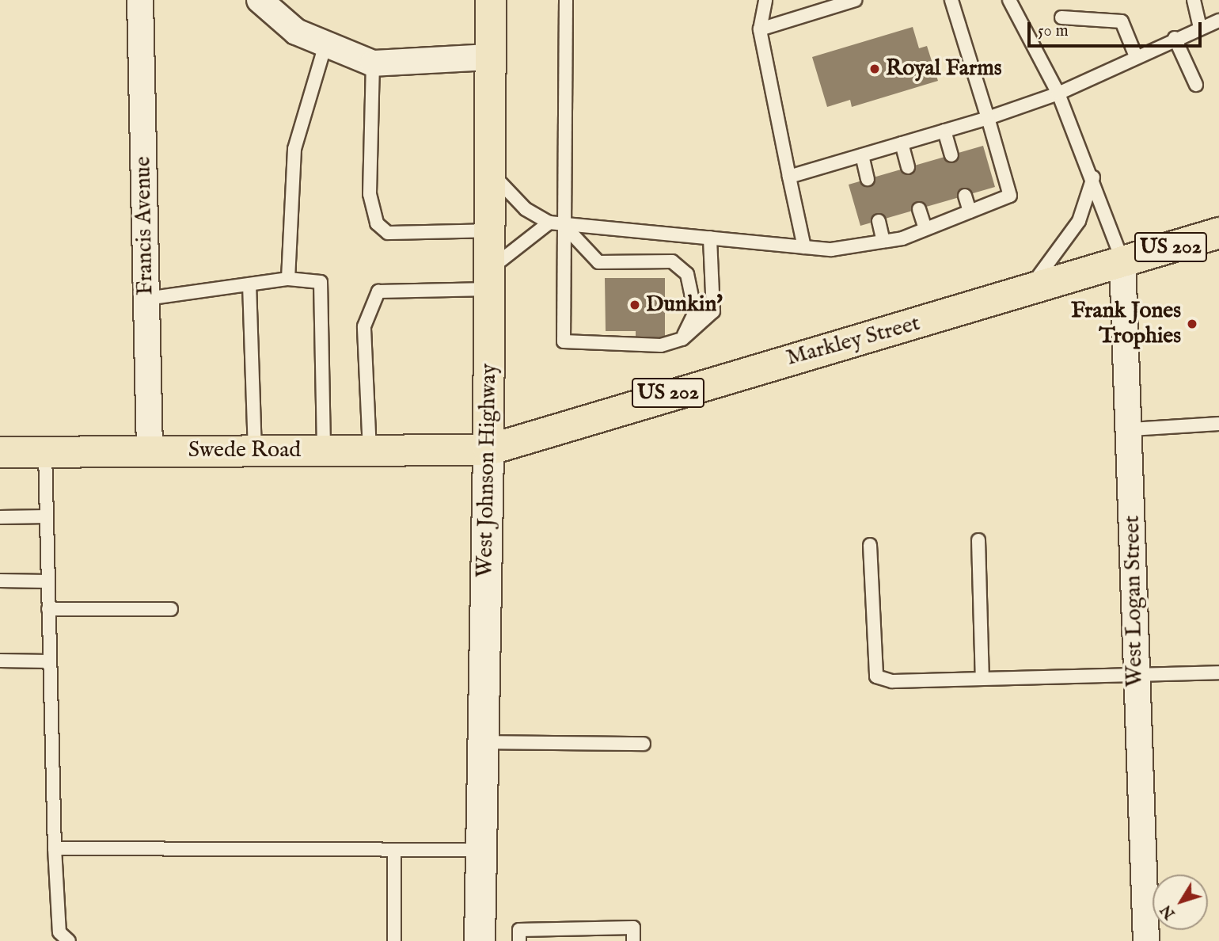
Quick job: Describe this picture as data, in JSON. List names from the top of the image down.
{
  "streets": {
    "main road": [
      "US 202",
      "Markley Street",
      "Swede Road",
      "West Johnson Highway"
    ],
    "street": ["Francis Avenue", "West Logan Street"]
  },
  "crossings": [
    ["Francis Avenue", "Swede Road"],
    ["Markley Street", "Swede Road"],
    ["Markley Street", "West Johnson Highway"],
    ["Markley Street", "West Logan Street"],
    ["Swede Road", "West Johnson Highway"]
  ],
  "places": ["Royal Farms", "Dunkin'", "Frank Jones Trophies"],
  "scale_bar": "50 m",
  "north": "bottom left"
}
